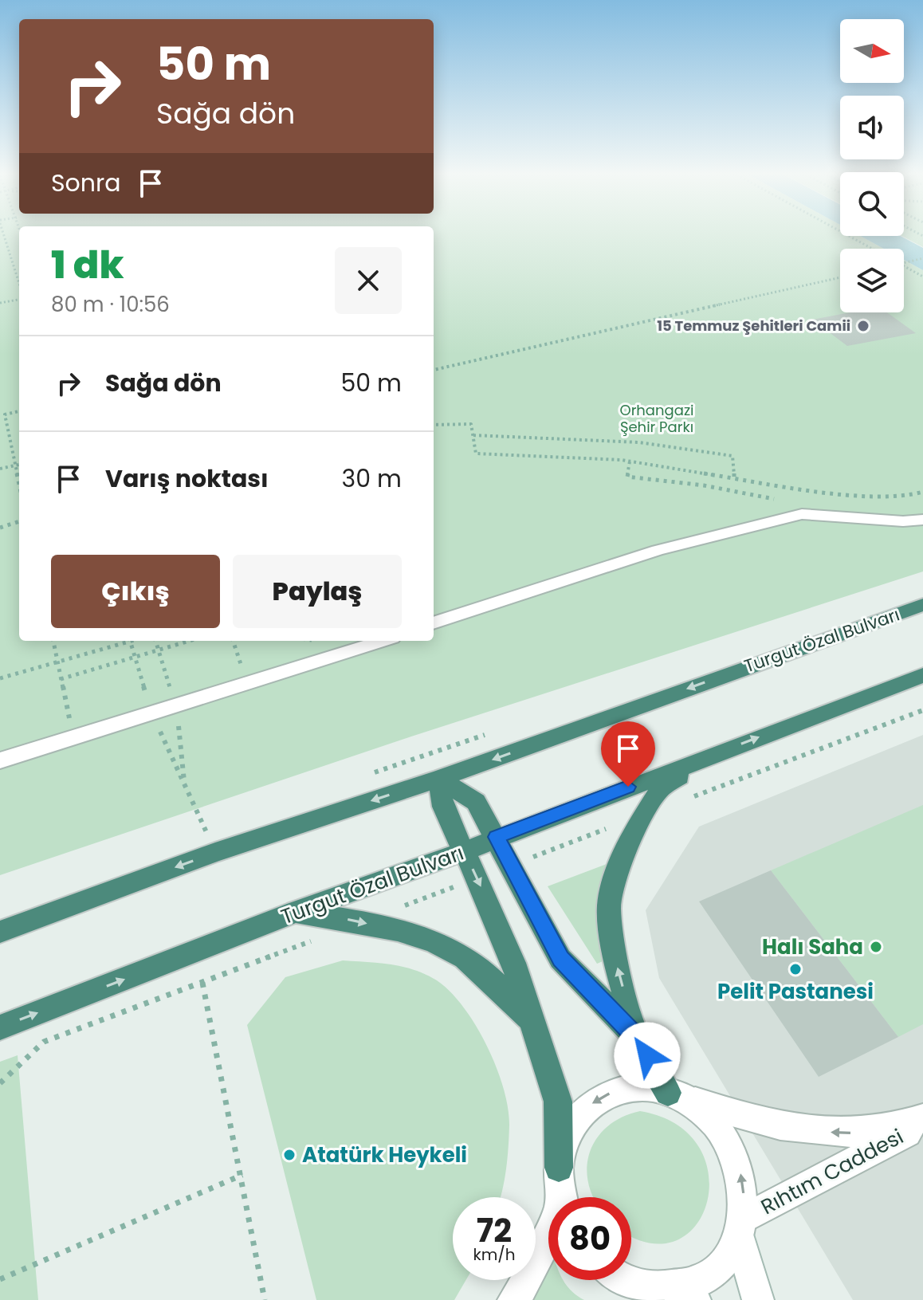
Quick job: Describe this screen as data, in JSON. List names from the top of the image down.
{
  "streets": {
    "highway": ["Turgut Özal Bulvarı"],
    "street": ["Rıhtım Caddesi"]
  },
  "parks": ["Orhangazi Şehir Parkı"],
  "places": [
    "15 Temmuz Şehitleri Camii",
    "Halı Saha",
    "Pelit Pastanesi",
    "Atatürk Heykeli"
  ],
  "north": "right",
  "page": {
    "turn": ["50 m", "Sağa dön"],
    "then": "Sonra",
    "heading": ["1 dk", "80 m · 10:56"],
    "list": [
      {
        "name": "Sağa dön",
        "value": "50 m"
      },
      {
        "name": "Varış noktası",
        "value": "30 m"
      }
    ],
    "buttons": ["Çıkış", "Paylaş"],
    "speed": "72 km/h",
    "limit": "80"
  }
}
